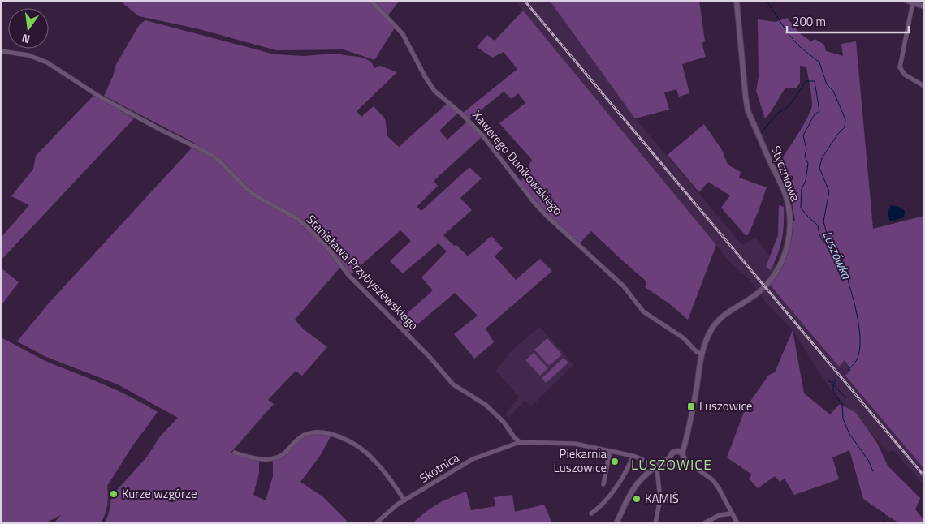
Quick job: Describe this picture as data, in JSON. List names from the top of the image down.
{
  "streets": {
    "street": [
      "Xawerego Dunikowskiego",
      "Styczniowa",
      "Stanisława Przybyszewskiego",
      "Skotnica"
    ]
  },
  "crossings": [
    ["Xawerego Dunikowskiego", "Styczniowa"],
    ["Stanisława Przybyszewskiego", "Skotnica"]
  ],
  "districts": ["LUSZOWICE"],
  "water": ["Luszówka"],
  "places": {
    "transit": ["Luszowice"],
    "other": ["Piekarnia Luszowice", "Kurze wzgórze", "KAMIŚ"]
  },
  "scale_bar": "200 m",
  "north": "bottom"
}
